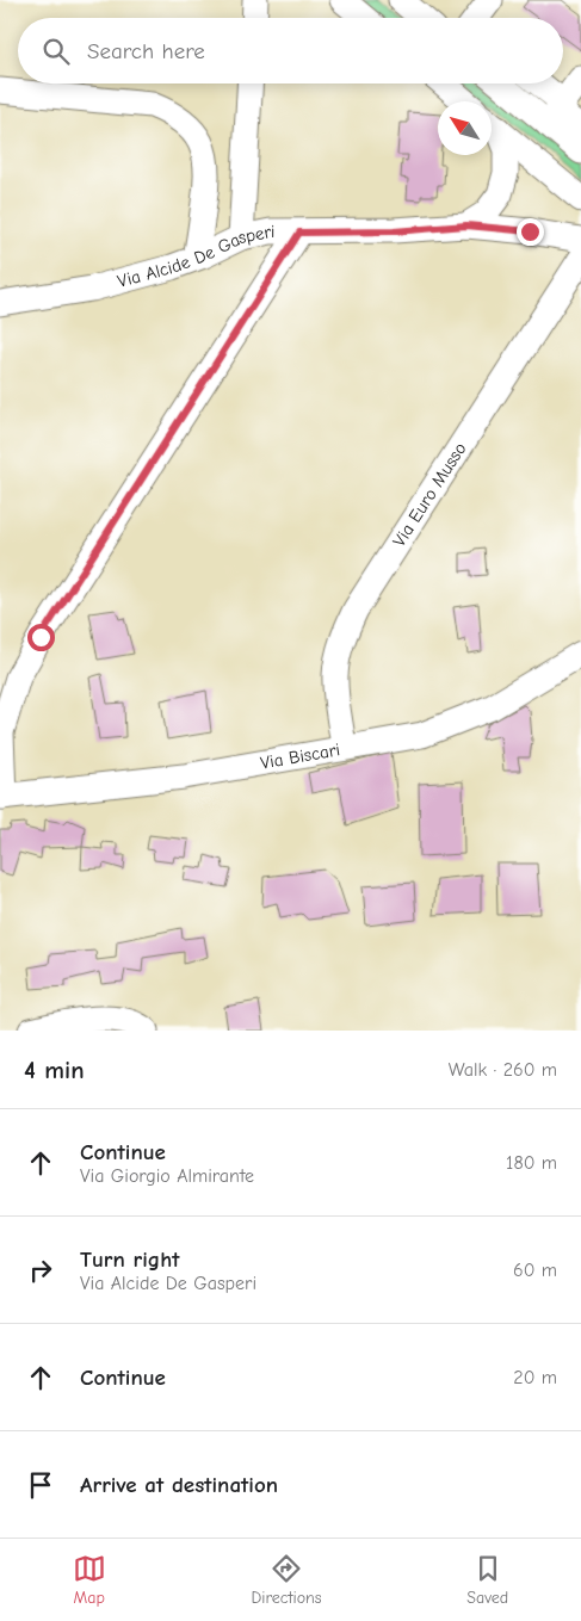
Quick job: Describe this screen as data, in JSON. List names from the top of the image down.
{
  "streets": {
    "street": ["Via Alcide De Gasperi", "Via Euro Musso", "Via Biscari"]
  },
  "crossings": [
    ["Via Euro Musso", "Via Biscari"]
  ],
  "north": "top left",
  "page": {
    "search": "Search here",
    "heading": ["4 min", "Walk · 260 m"],
    "list": [
      ["Continue", "Via Giorgio Almirante", "180 m"],
      ["Turn right", "Via Alcide De Gasperi", "60 m"],
      ["Continue", "20 m"],
      "Arrive at destination"
    ],
    "nav": ["Map", "Directions", "Saved"]
  }
}
